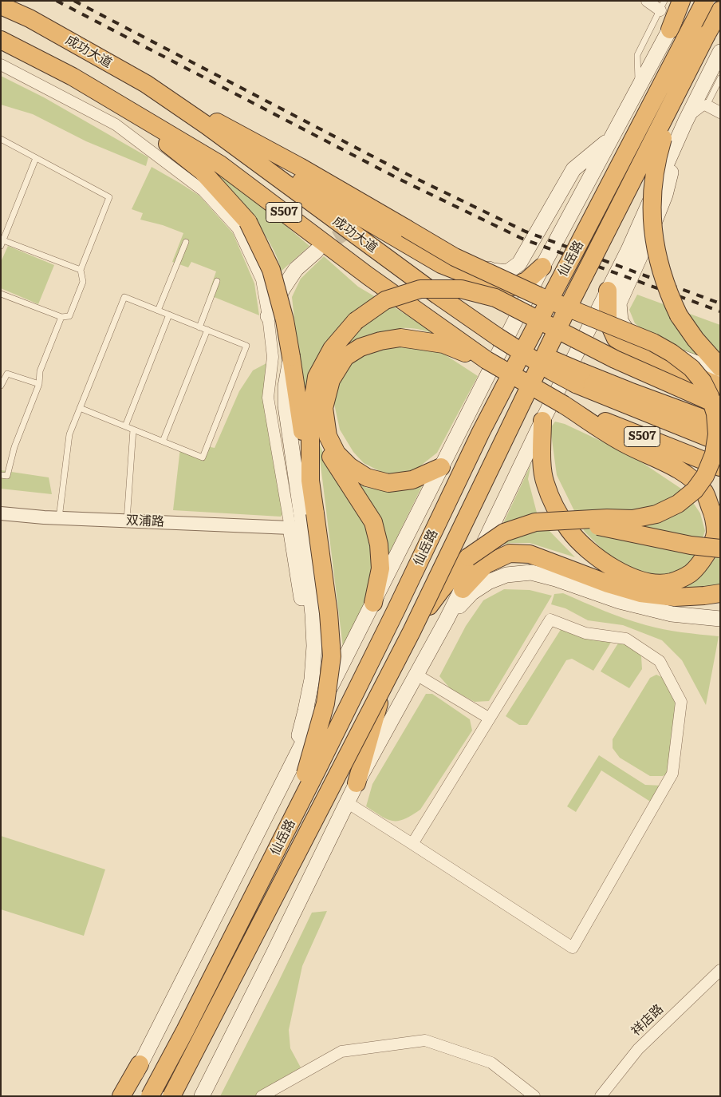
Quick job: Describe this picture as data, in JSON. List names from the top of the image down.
{
  "streets": {
    "highway": ["成功大道", "S507", "仙岳路"],
    "street": ["双浦路", "祥店路"]
  }
}
